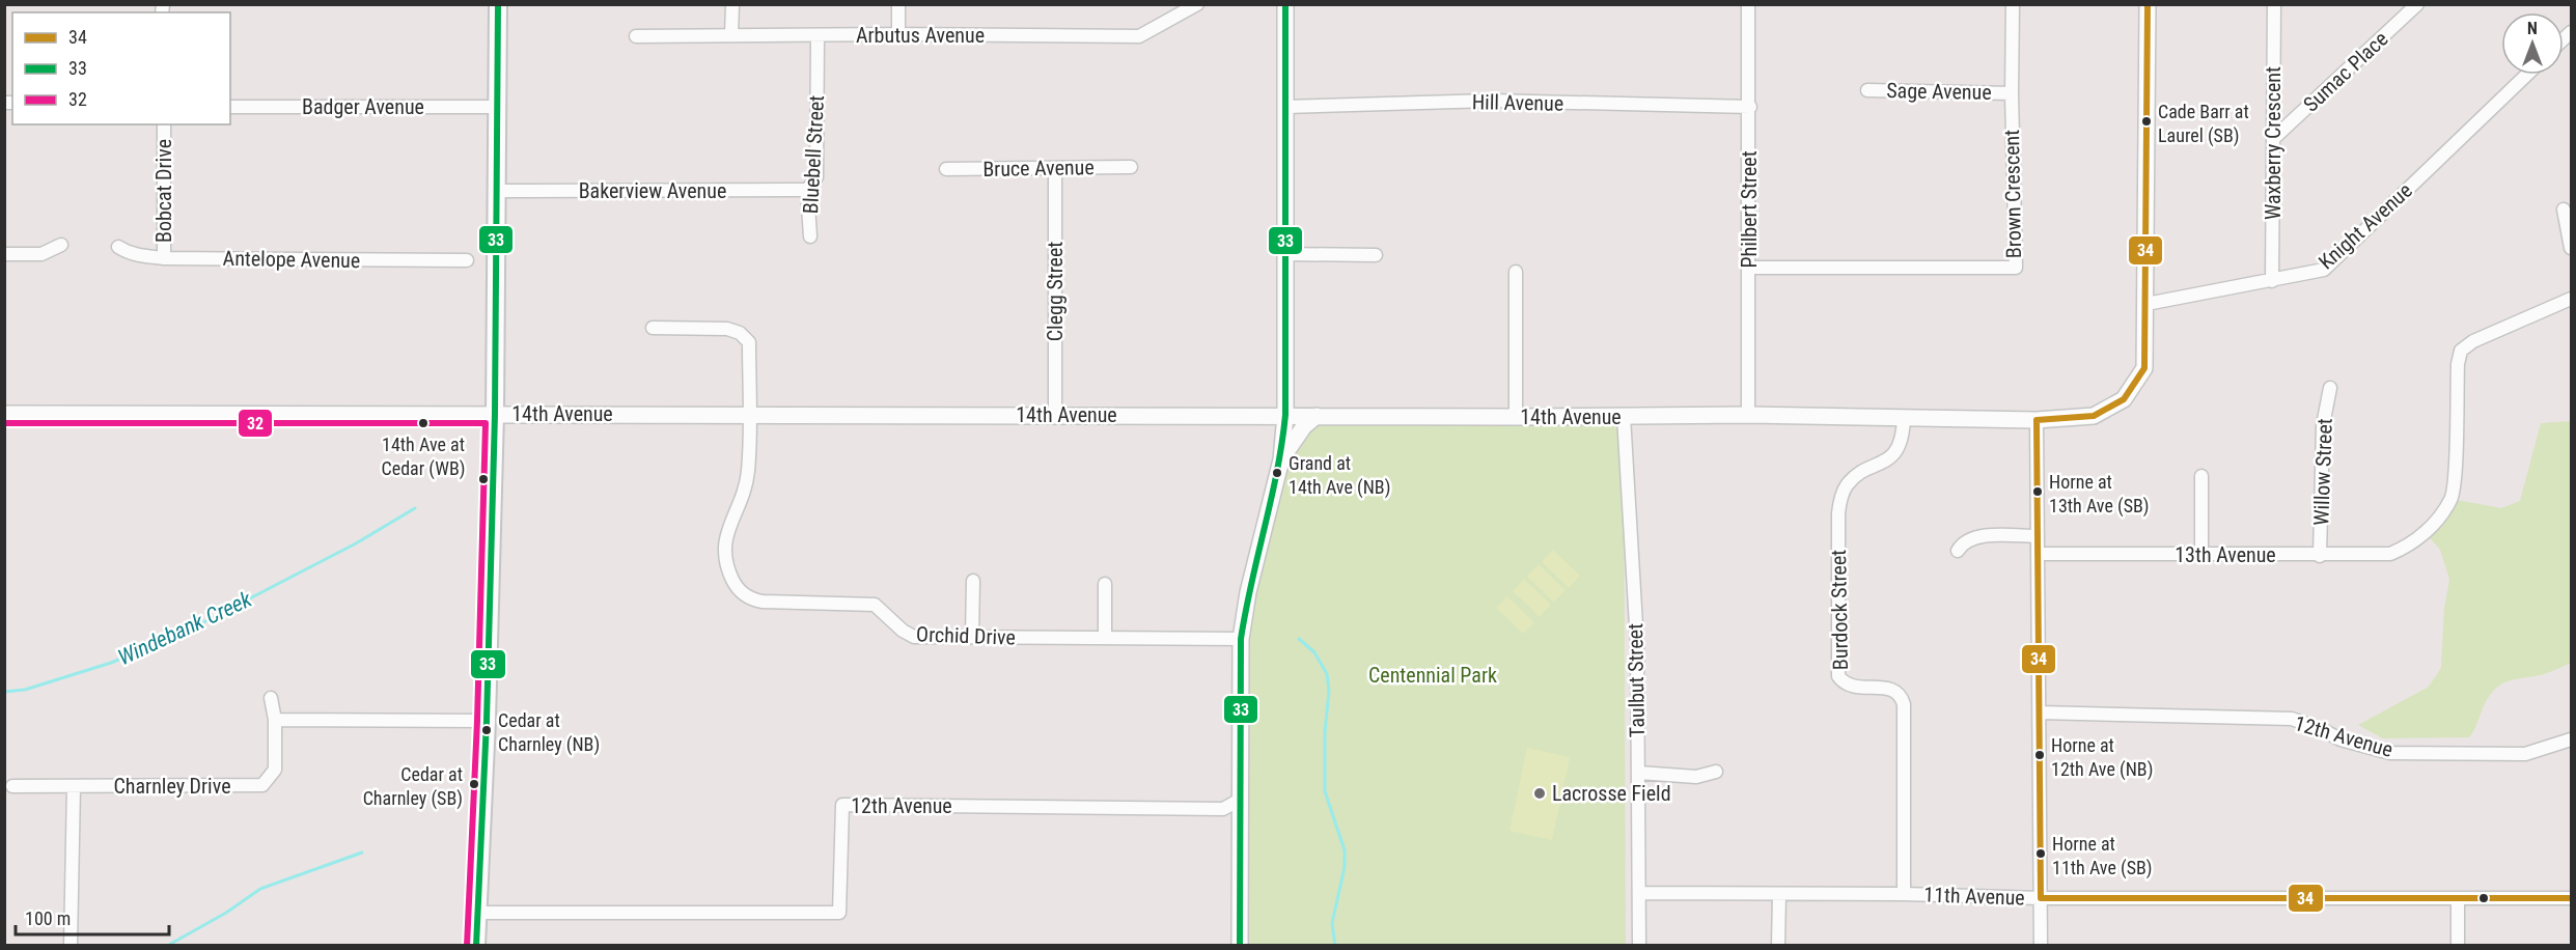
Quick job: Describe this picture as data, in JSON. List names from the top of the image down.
{
  "streets": {
    "street": [
      "Arbutus Avenue",
      "Sumac Place",
      "Sage Avenue",
      "Hill Avenue",
      "Badger Avenue",
      "Waxberry Crescent",
      "Bluebell Street",
      "Bruce Avenue",
      "Bobcat Drive",
      "Bakerview Avenue",
      "Brown Crescent",
      "Philbert Street",
      "Knight Avenue",
      "Antelope Avenue",
      "Clegg Street",
      "14th Avenue",
      "Willow Street",
      "13th Avenue",
      "Burdock Street",
      "Orchid Drive",
      "Taulbut Street",
      "12th Avenue",
      "Charnley Drive",
      "11th Avenue"
    ]
  },
  "crossings": [
    ["Arbutus Avenue", "Bluebell Street"],
    ["Sumac Place", "Waxberry Crescent"],
    ["Sage Avenue", "Brown Crescent"],
    ["Hill Avenue", "Philbert Street"],
    ["Waxberry Crescent", "Knight Avenue"],
    ["Bluebell Street", "Bakerview Avenue"],
    ["Bruce Avenue", "Clegg Street"],
    ["Bobcat Drive", "Antelope Avenue"],
    ["Brown Crescent", "Philbert Street"],
    ["Philbert Street", "14th Avenue"],
    ["Knight Avenue", "14th Avenue"],
    ["Clegg Street", "14th Avenue"],
    ["14th Avenue", "Burdock Street"],
    ["14th Avenue", "Orchid Drive"],
    ["14th Avenue", "Taulbut Street"],
    ["Willow Street", "13th Avenue"],
    ["Burdock Street", "11th Avenue"],
    ["Taulbut Street", "11th Avenue"]
  ],
  "water": ["Windebank Creek"],
  "parks": ["Centennial Park"],
  "places": [
    "Cade Barr at Laurel (SB)",
    "14th Ave at Cedar (WB)",
    "Grand at 14th Ave (NB)",
    "Horne at 13th Ave (SB)",
    "Cedar at Charnley (NB)",
    "Horne at 12th Ave (NB)",
    "Cedar at Charnley (SB)",
    "Lacrosse Field",
    "Horne at 11th Ave (SB)"
  ],
  "lines": ["transit line 34", "transit line 33", "transit line 32"],
  "legend": ["34", "33", "32"],
  "scale_bar": "100 m",
  "north": "top"
}
